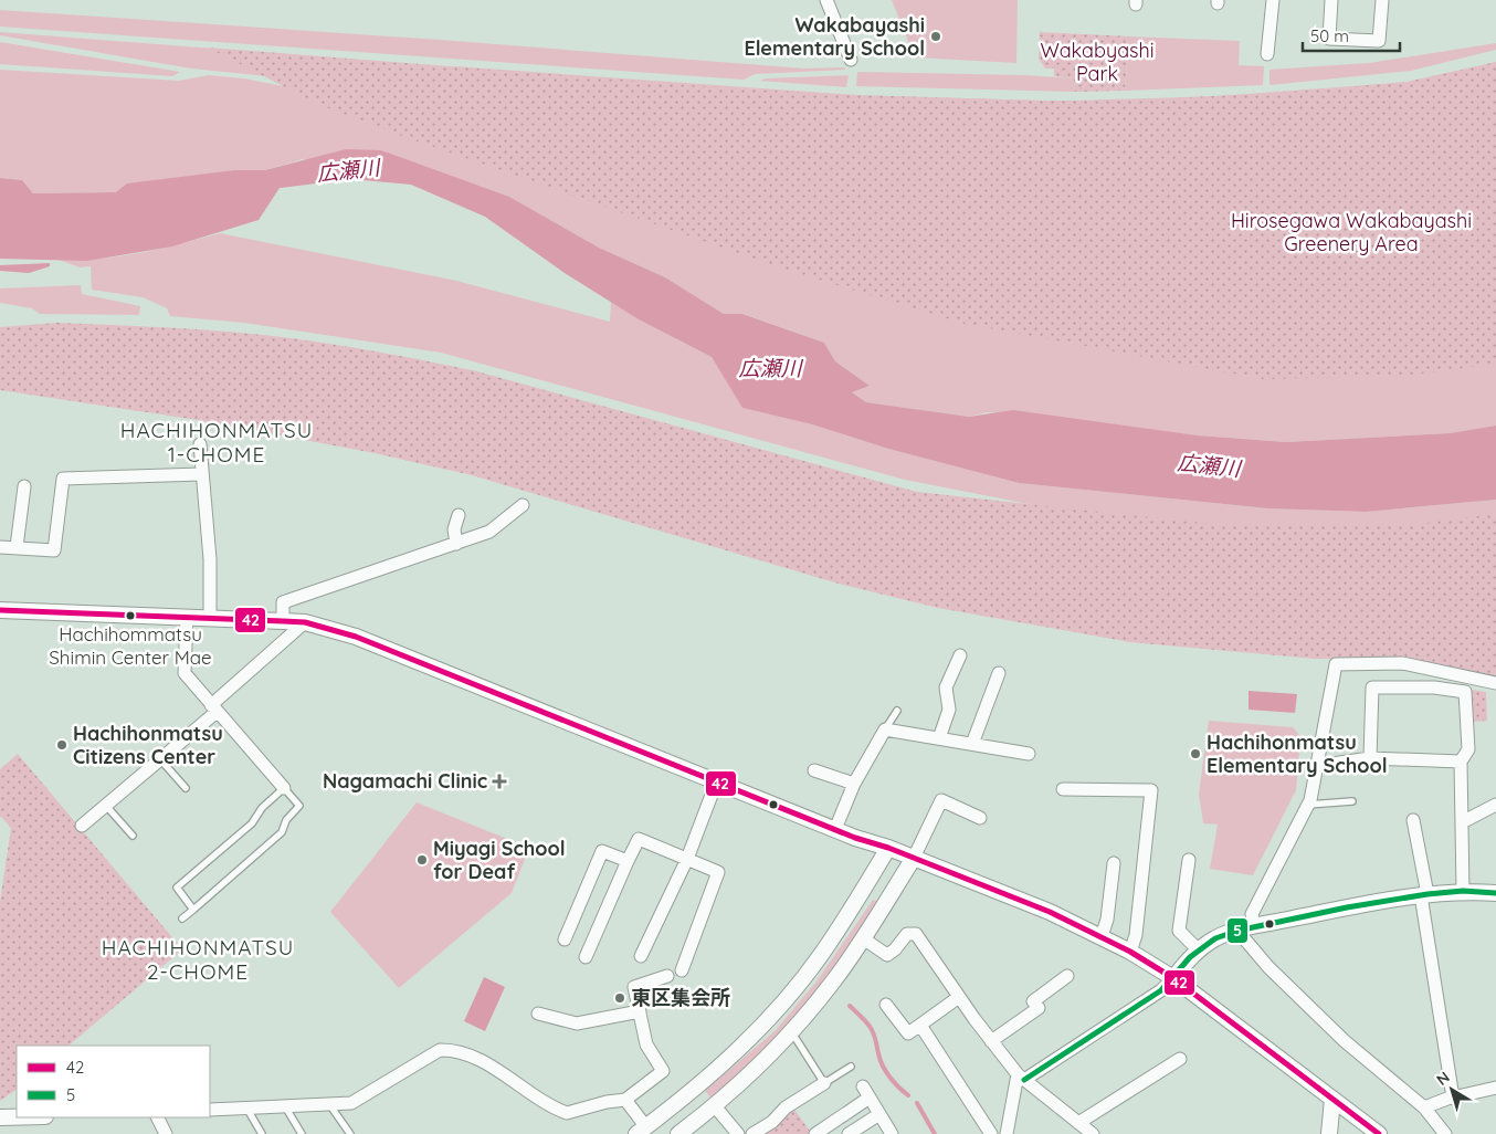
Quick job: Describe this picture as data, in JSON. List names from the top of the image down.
{
  "districts": ["HACHIHONMATSU 1-CHOME", "HACHIHONMATSU 2-CHOME"],
  "water": ["広瀬川"],
  "parks": ["Wakabyashi Park", "Hirosegawa Wakabayashi Greenery Area"],
  "places": {
    "other": [
      "Wakabayashi Elementary School",
      "Hachihommatsu Shimin Center Mae",
      "Hachihonmatsu Citizens Center",
      "Hachihonmatsu Elementary School",
      "Miyagi School for Deaf",
      "東区集会所"
    ],
    "health": ["Nagamachi Clinic"]
  },
  "lines": ["transit line 42", "transit line 5"],
  "legend": ["42", "5"],
  "scale_bar": "50 m",
  "north": "top left"
}
